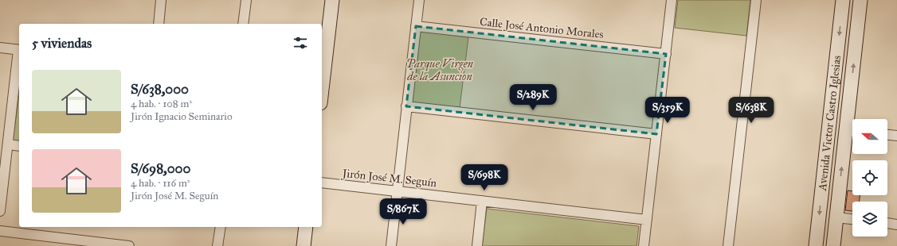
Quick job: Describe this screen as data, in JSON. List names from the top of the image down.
{
  "streets": {
    "street": ["Calle José Antonio Morales", "Avenida Victor Castro Iglesias", "Jirón José M. Seguín"]
  },
  "parks": ["Parque Virgen de la Asuncion"],
  "north": "left",
  "page": {
    "heading": "5 viviendas",
    "list": [
      {
        "name": "S/638,000",
        "note": "4 hab. · 108 m² · Jirón Ignacio Seminario"
      },
      {
        "name": "S/698,000",
        "note": "4 hab. · 116 m² · Jirón José M. Seguín"
      }
    ],
    "price": [
      "S/289K",
      "S/359K",
      "S/638K",
      "S/698K",
      "S/867K"
    ]
  }
}
